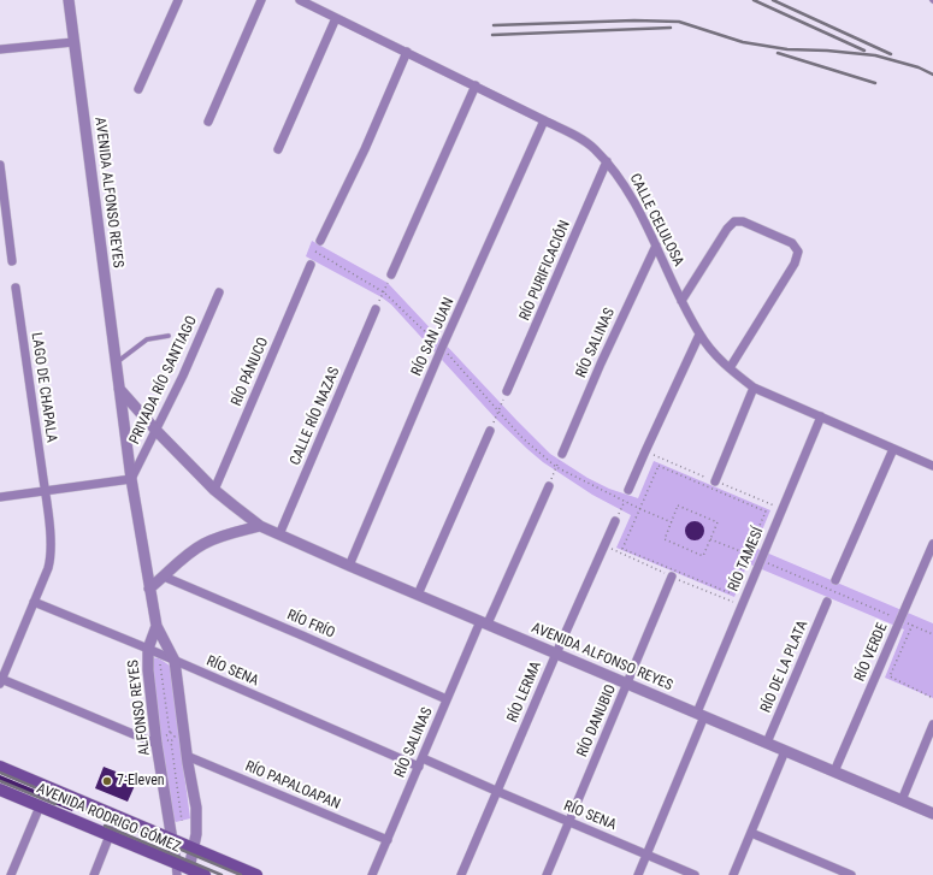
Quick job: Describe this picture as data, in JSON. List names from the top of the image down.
{
  "streets": {
    "main road": ["AVENIDA RODRIGO GÓMEZ"],
    "street": [
      "AVENIDA ALFONSO REYES",
      "CALLE CELULOSA",
      "RÍO PURIFICACIÓN",
      "RÍO SAN JUAN",
      "RÍO SALINAS",
      "RÍO PÁNUCO",
      "PRIVADA RÍO SANTIAGO",
      "LAGO DE CHAPALA",
      "CALLE RÍO NAZAS",
      "RÍO TAMESÍ",
      "RÍO FRÍO",
      "RÍO VERDE",
      "RÍO DE LA PLATA",
      "RÍO SENA",
      "RÍO LERMA",
      "ALFONSO REYES",
      "RÍO DANUBIO",
      "RÍO PAPALOAPAN"
    ]
  },
  "crossings": [
    ["AVENIDA ALFONSO REYES", "RÍO SAN JUAN"],
    ["AVENIDA ALFONSO REYES", "RÍO SALINAS"],
    ["AVENIDA ALFONSO REYES", "RÍO PÁNUCO"],
    ["AVENIDA ALFONSO REYES", "PRIVADA RÍO SANTIAGO"],
    ["AVENIDA ALFONSO REYES", "CALLE RÍO NAZAS"],
    ["AVENIDA ALFONSO REYES", "RÍO TAMESÍ"],
    ["AVENIDA ALFONSO REYES", "RÍO VERDE"],
    ["AVENIDA ALFONSO REYES", "RÍO DE LA PLATA"],
    ["AVENIDA ALFONSO REYES", "RÍO LERMA"],
    ["AVENIDA ALFONSO REYES", "ALFONSO REYES"],
    ["AVENIDA ALFONSO REYES", "RÍO DANUBIO"],
    ["CALLE CELULOSA", "RÍO PURIFICACIÓN"],
    ["CALLE CELULOSA", "RÍO SAN JUAN"],
    ["CALLE CELULOSA", "RÍO SALINAS"],
    ["CALLE CELULOSA", "RÍO TAMESÍ"],
    ["RÍO SALINAS", "RÍO FRÍO"],
    ["RÍO SALINAS", "RÍO SENA"],
    ["RÍO SALINAS", "RÍO PAPALOAPAN"],
    ["LAGO DE CHAPALA", "RÍO SENA"],
    ["RÍO TAMESÍ", "RÍO SENA"],
    ["RÍO SENA", "RÍO LERMA"],
    ["RÍO SENA", "ALFONSO REYES"],
    ["RÍO SENA", "RÍO DANUBIO"],
    ["ALFONSO REYES", "AVENIDA RODRIGO GÓMEZ"]
  ],
  "places": ["7-Eleven"]
}
